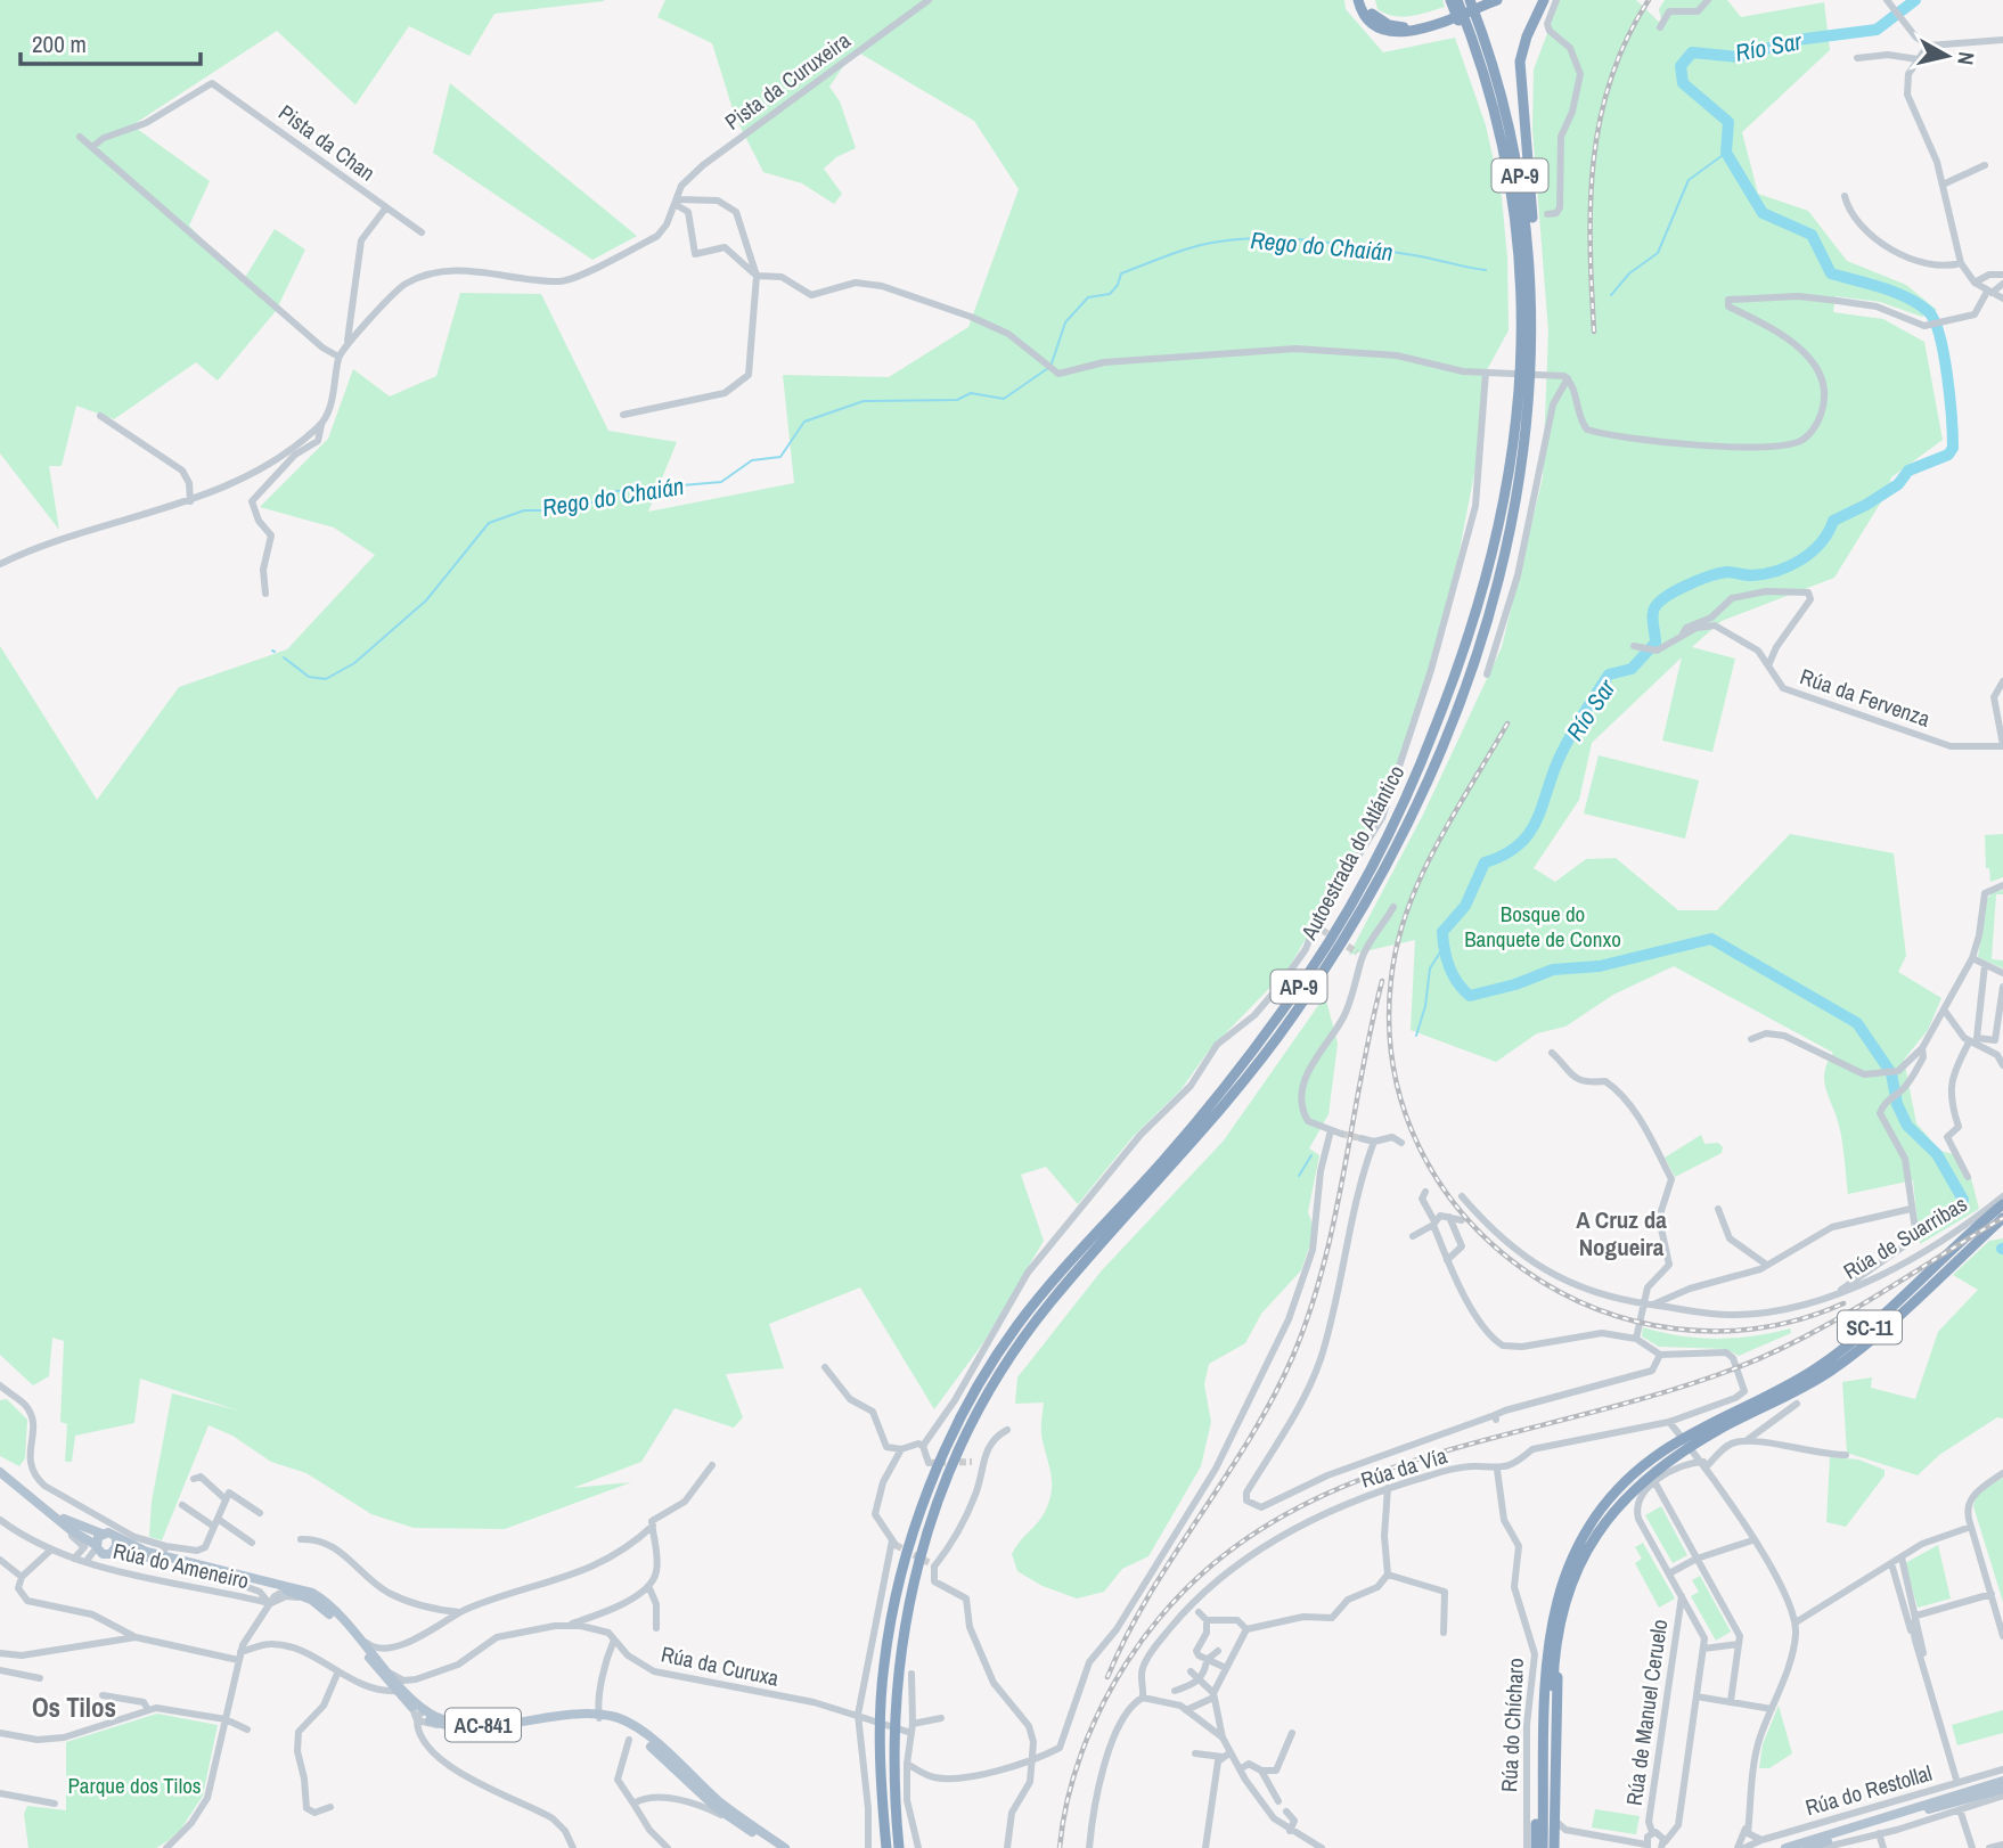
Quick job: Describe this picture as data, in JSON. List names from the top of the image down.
{
  "streets": {
    "highway": ["AP-9", "Autoestrada do Atlántico", "SC-11"],
    "main road": ["AC-841", "Rúa do Restollal"],
    "street": [
      "Pista da Curuxeira",
      "Pista da Chan",
      "Rúa da Fervenza",
      "Rúa de Suarribas",
      "Rúa da Vía",
      "Rúa do Ameneiro",
      "Rúa da Curuxa",
      "Rúa de Manuel Ceruelo",
      "Rúa do Chícharo"
    ]
  },
  "crossings": [
    ["Rúa da Vía", "Rúa do Chícharo"],
    ["Rúa do Ameneiro", "AC-841"]
  ],
  "districts": ["A Cruz da Nogueira", "Os Tilos"],
  "water": ["Río Sar", "Rego do Chaián"],
  "parks": ["Bosque do Banquete de Conxo", "Parque dos Tilos"],
  "scale_bar": "200 m",
  "north": "right"
}
